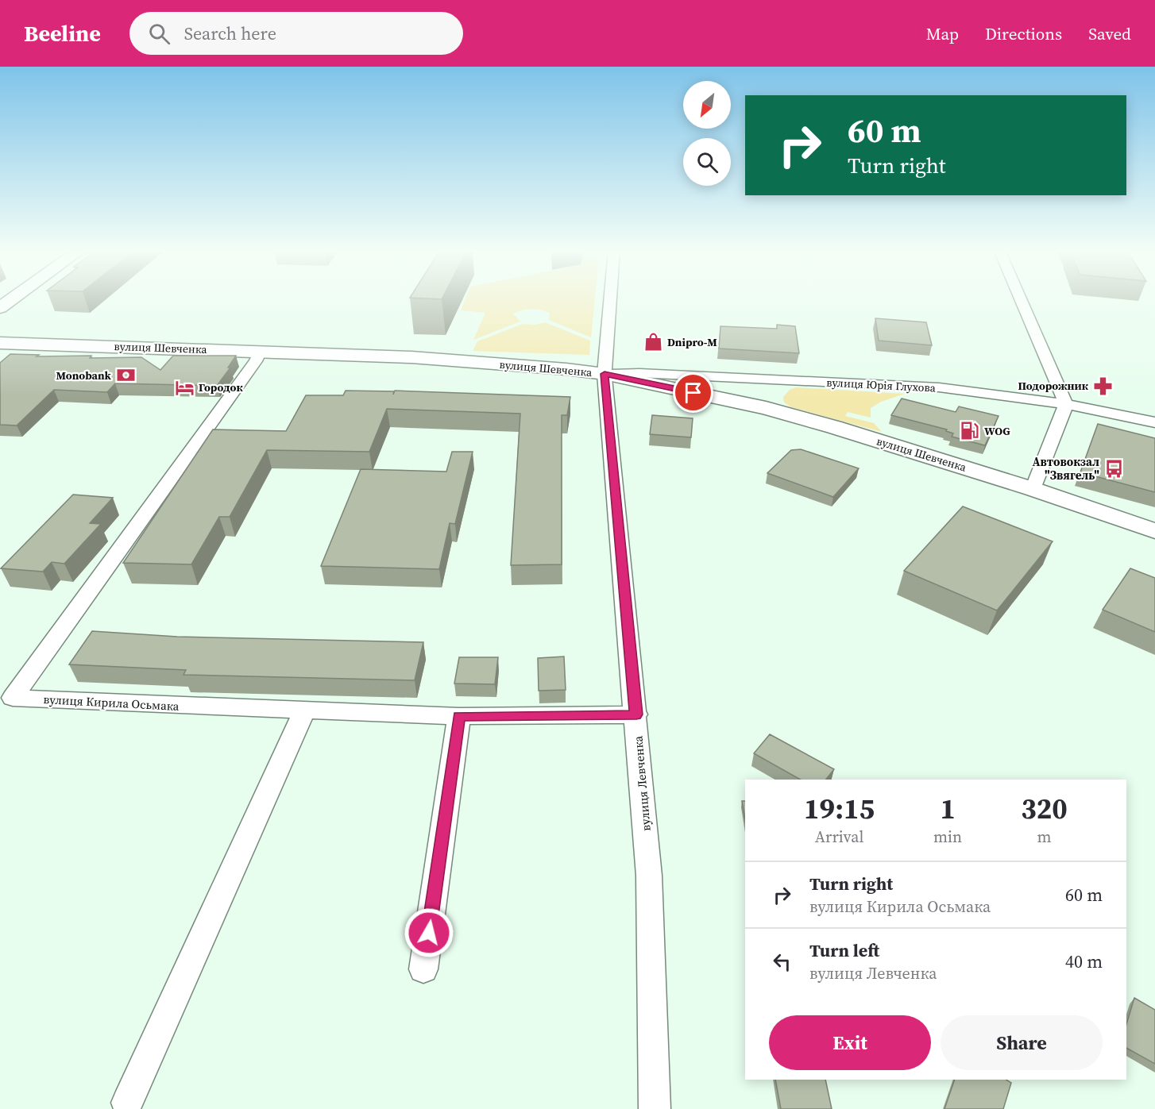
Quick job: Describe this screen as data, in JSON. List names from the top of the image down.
{
  "streets": {
    "main road": ["вулиця Шевченка"],
    "street": ["вулиця Юрія Глухова", "вулиця Кирила Осьмака", "вулиця Левченка"]
  },
  "crossings": [
    ["вулиця Шевченка", "вулиця Юрія Глухова"],
    ["вулиця Шевченка", "вулиця Кирила Осьмака"],
    ["вулиця Шевченка", "вулиця Левченка"],
    ["вулиця Юрія Глухова", "вулиця Левченка"],
    ["вулиця Кирила Осьмака", "вулиця Левченка"]
  ],
  "places": {
    "shop": ["Dnipro-M"],
    "bank": ["Monobank"],
    "pharmacy": ["Подорожник"],
    "hotel": ["Городок"],
    "fuel station": ["WOG"],
    "bus stop": ["Автовокзал \"Звягель\""]
  },
  "north": "bottom left",
  "page": {
    "header": "Beeline",
    "search": "Search here",
    "nav": ["Map", "Directions", "Saved"],
    "turn": ["60 m", "Turn right"],
    "eta": [
      "19:15",
      "Arrival",
      "1",
      "min",
      "320",
      "m"
    ],
    "list": [
      {
        "name": "Turn right",
        "note": "вулиця Кирила Осьмака",
        "value": "60 m"
      },
      {
        "name": "Turn left",
        "note": "вулиця Левченка",
        "value": "40 m"
      }
    ],
    "buttons": ["Exit", "Share"]
  }
}
